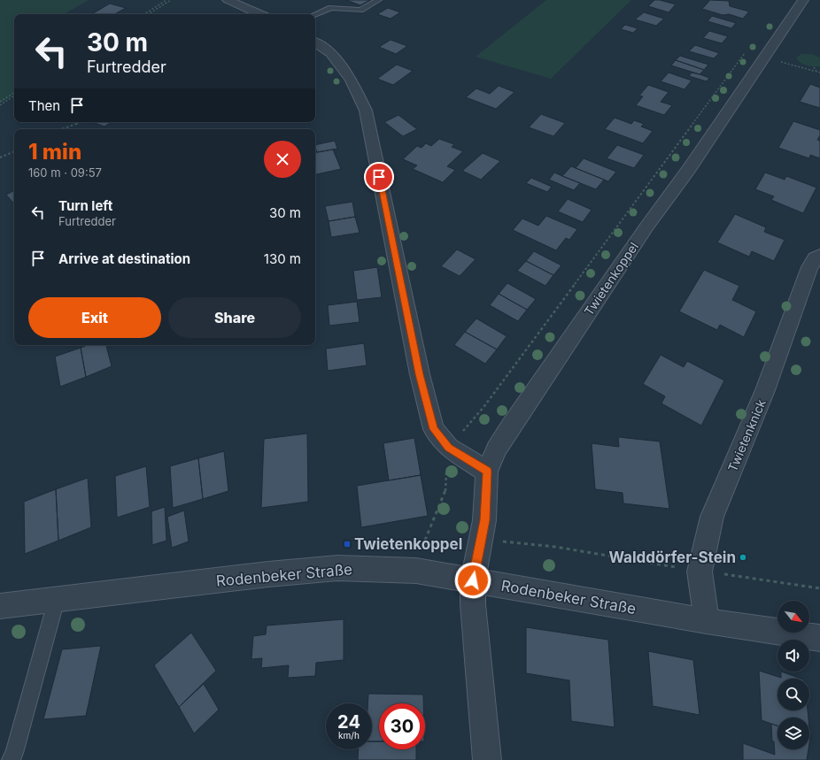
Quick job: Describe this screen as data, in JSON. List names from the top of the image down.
{
  "streets": {
    "street": ["Twietenkoppel", "Twietenknick", "Rodenbeker Straße"]
  },
  "crossings": [
    ["Twietenkoppel", "Rodenbeker Straße"],
    ["Twietenknick", "Rodenbeker Straße"]
  ],
  "places": {
    "transit": ["Twietenkoppel"],
    "other": ["Walddörfer-Stein"]
  },
  "north": "bottom right",
  "page": {
    "turn": ["30 m", "Furtredder"],
    "then": "Then",
    "heading": ["1 min", "160 m · 09:57"],
    "list": [
      {
        "name": "Turn left",
        "note": "Furtredder",
        "value": "30 m"
      },
      {
        "name": "Arrive at destination",
        "value": "130 m"
      }
    ],
    "buttons": ["Exit", "Share"],
    "speed": "24 km/h",
    "limit": "30"
  }
}
